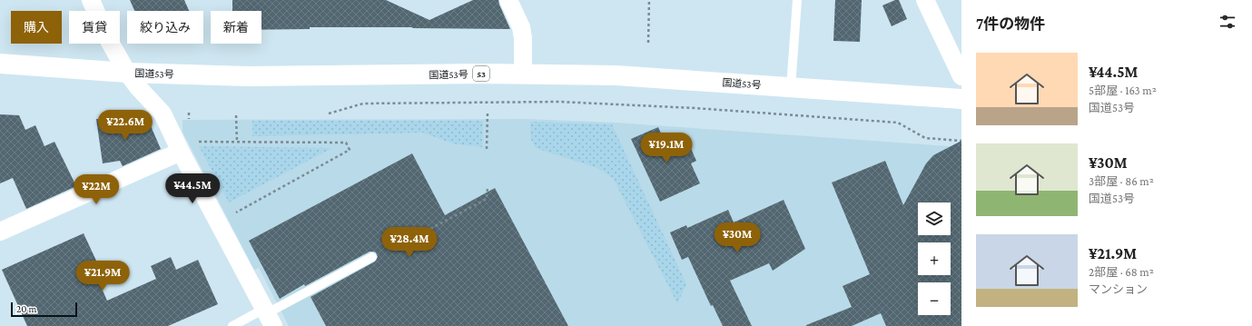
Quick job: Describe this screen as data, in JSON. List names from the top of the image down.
{
  "streets": {
    "highway": ["国道53号", "53"]
  },
  "scale_bar": "20 m",
  "page": {
    "heading": "7件の物件",
    "chip": [
      "購入",
      "賃貸",
      "絞り込み",
      "新着"
    ],
    "list": [
      {
        "name": "¥44.5M",
        "note": "5部屋 · 163 m² · 国道53号"
      },
      {
        "name": "¥30M",
        "note": "3部屋 · 86 m² · 国道53号"
      },
      {
        "name": "¥21.9M",
        "note": "2部屋 · 68 m² · マンション"
      }
    ],
    "price": [
      "¥22.6M",
      "¥19.1M",
      "¥44.5M",
      "¥22M",
      "¥30M",
      "¥28.4M",
      "¥21.9M"
    ],
    "map_buttons": ["+", "−"],
    "scale": "20 m"
  }
}
